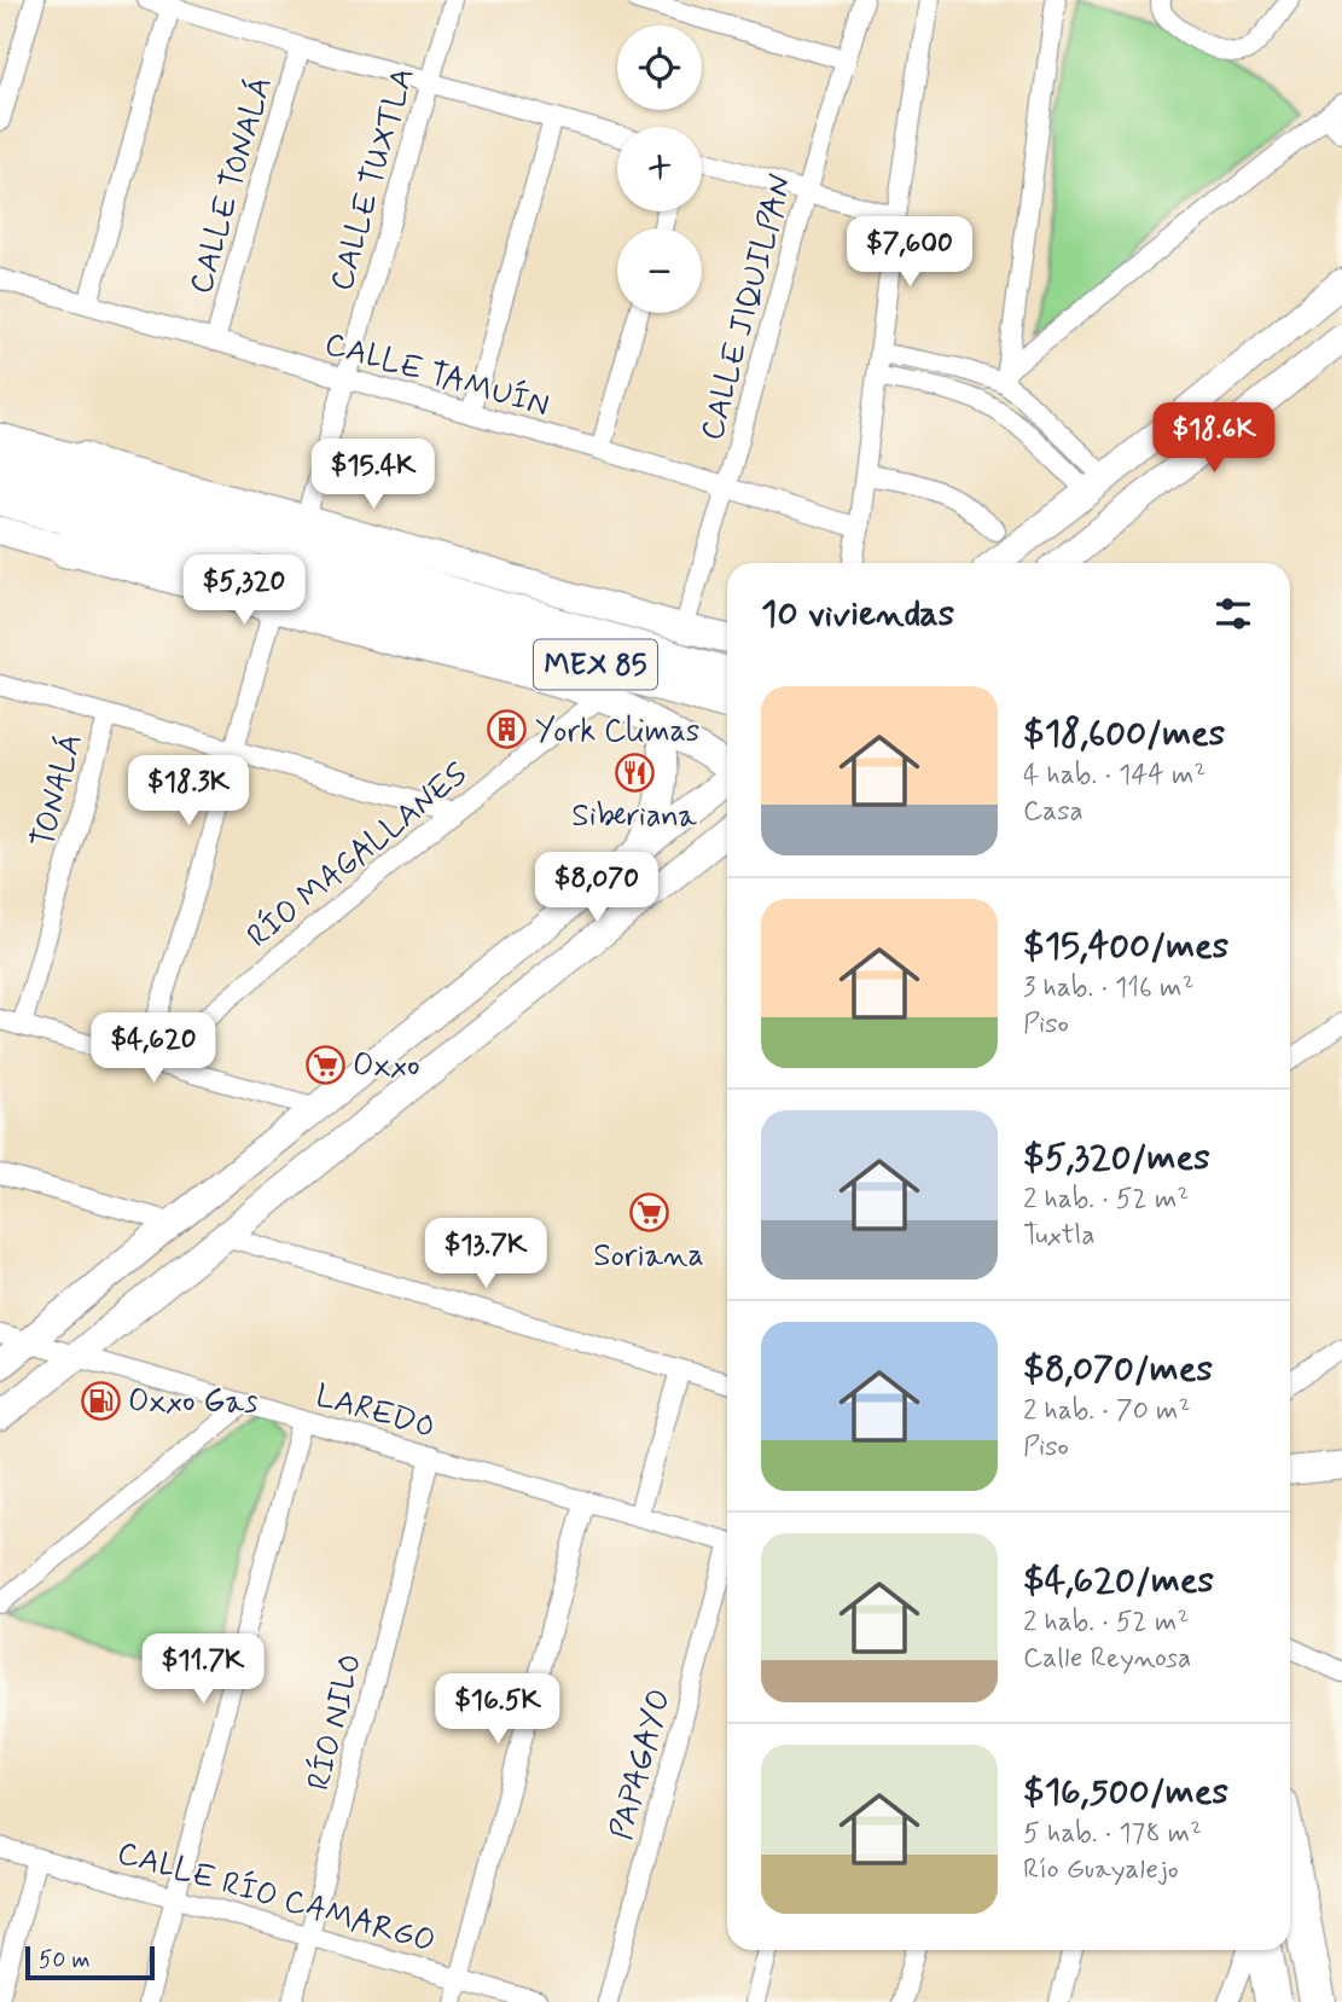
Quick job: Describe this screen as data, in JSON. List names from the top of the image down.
{
  "streets": {
    "highway": ["MEX 85"],
    "street": [
      "CALLE TUXTLA",
      "CALLE TONALÁ",
      "CALLE JIQUILPAN",
      "CALLE TAMUÍN",
      "TONALÁ",
      "RÍO MAGALLANES",
      "LAREDO",
      "RÍO NILO",
      "PAPAGAYO",
      "CALLE RÍO CAMARGO"
    ]
  },
  "crossings": [
    ["CALLE TUXTLA", "CALLE TAMUÍN"],
    ["CALLE TUXTLA", "MEX 85"],
    ["CALLE TONALÁ", "CALLE TAMUÍN"],
    ["CALLE JIQUILPAN", "CALLE TAMUÍN"],
    ["LAREDO", "RÍO NILO"],
    ["RÍO NILO", "CALLE RÍO CAMARGO"]
  ],
  "places": {
    "building": ["York Climas"],
    "restaurant": ["Siberiana"],
    "supermarket": ["Oxxo", "Soriana"],
    "fuel station": ["Oxxo Gas"]
  },
  "scale_bar": "50 m",
  "page": {
    "map_buttons": ["+", "−"],
    "price": [
      "$7,600",
      "$18.6K",
      "$15.4K",
      "$5,320",
      "$18.3K",
      "$8,070",
      "$4,620",
      "$13.7K",
      "$11.7K",
      "$16.5K"
    ],
    "heading": "10 viviendas",
    "list": [
      {
        "name": "$18,600/mes",
        "note": "4 hab. · 144 m² · Casa"
      },
      {
        "name": "$15,400/mes",
        "note": "3 hab. · 116 m² · Piso"
      },
      {
        "name": "$5,320/mes",
        "note": "2 hab. · 52 m² · Tuxtla"
      },
      {
        "name": "$8,070/mes",
        "note": "2 hab. · 70 m² · Piso"
      },
      {
        "name": "$4,620/mes",
        "note": "2 hab. · 52 m² · Calle Reynosa"
      },
      {
        "name": "$16,500/mes",
        "note": "5 hab. · 178 m² · Río Guayalejo"
      }
    ],
    "scale": "50 m"
  }
}
